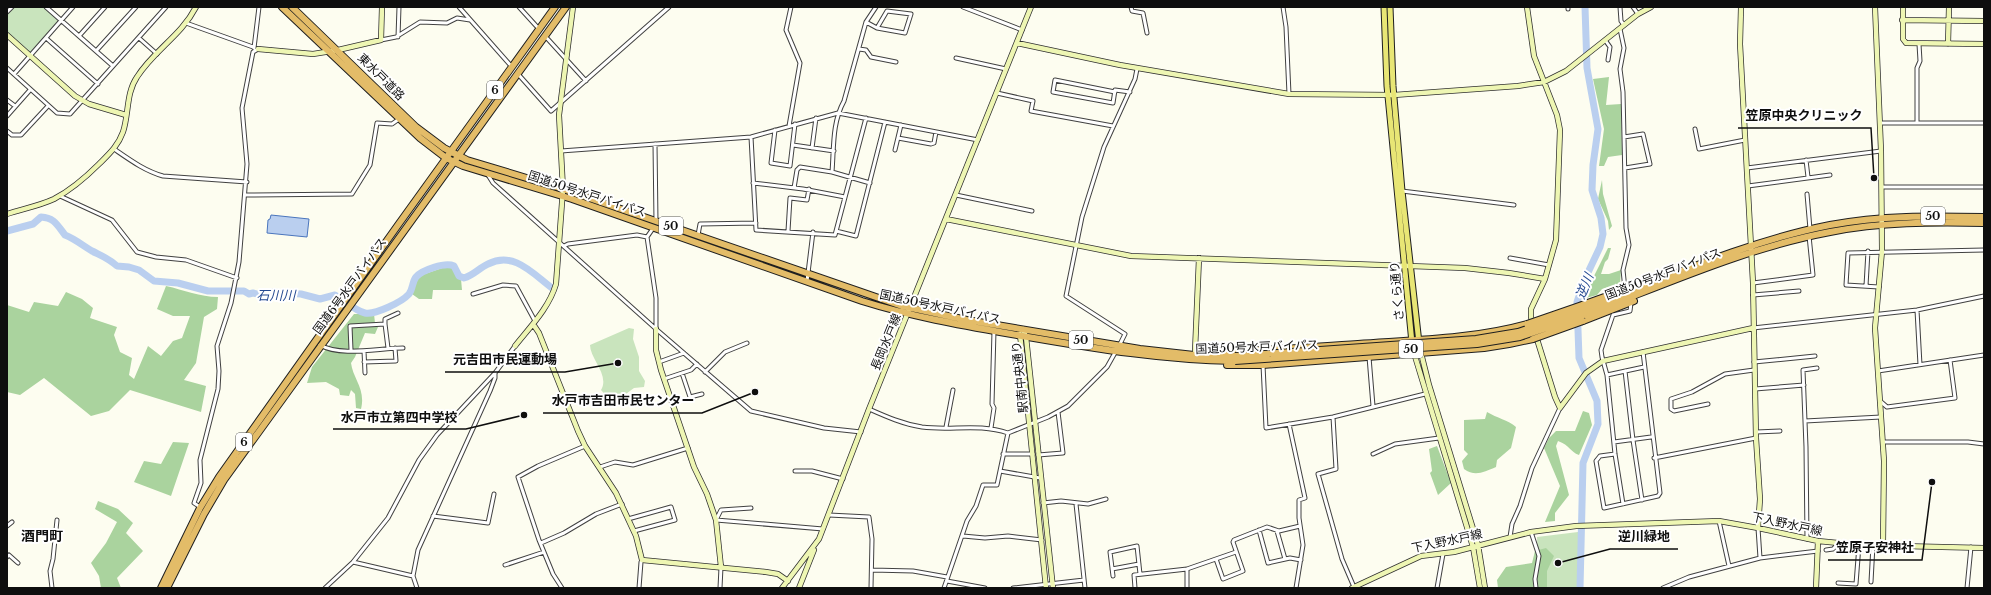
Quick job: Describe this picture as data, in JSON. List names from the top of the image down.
{
  "streets": {
    "highway": [
      "東水戸道路",
      "6",
      "国道50号水戸バイパス",
      "50",
      "国道6号水戸バイパス"
    ],
    "main road": ["さくら通り"],
    "street": ["長岡水戸線", "駅南中央通り", "下入野水戸線"]
  },
  "crossings": [
    ["東水戸道路", "国道50号水戸バイパス"],
    ["東水戸道路", "国道6号水戸バイパス"],
    ["国道50号水戸バイパス", "国道6号水戸バイパス"],
    ["国道50号水戸バイパス", "長岡水戸線"],
    ["国道50号水戸バイパス", "駅南中央通り"],
    ["さくら通り", "下入野水戸線"]
  ],
  "districts": ["酒門町"],
  "water": ["逆川", "石川川"],
  "places": [
    "笠原中央クリニック",
    "元吉田市民運動場",
    "水戸市吉田市民センター",
    "水戸市立第四中学校",
    "笠原子安神社",
    "逆川緑地"
  ]
}
